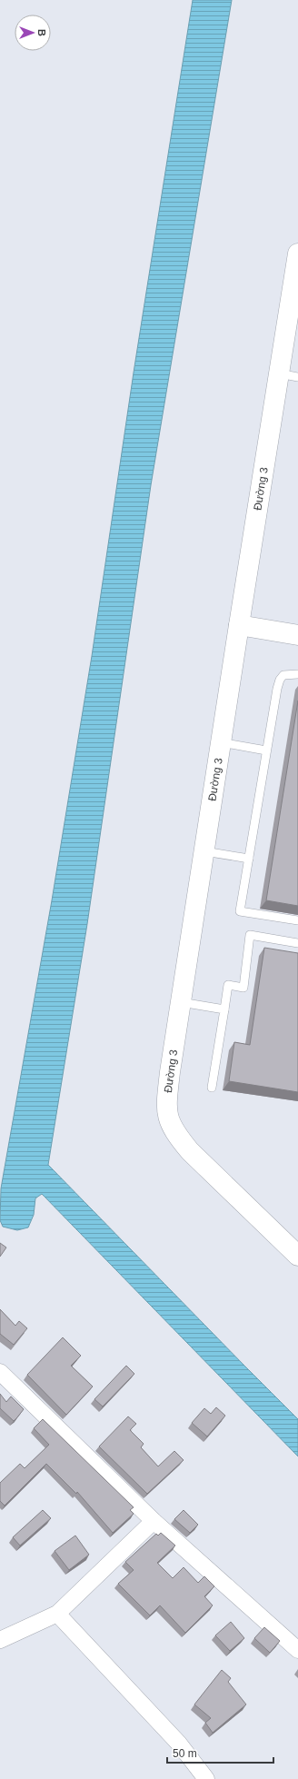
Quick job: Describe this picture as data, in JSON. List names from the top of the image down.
{
  "streets": {
    "street": ["Đường 3"]
  },
  "scale_bar": "50 m",
  "north": "right"
}
